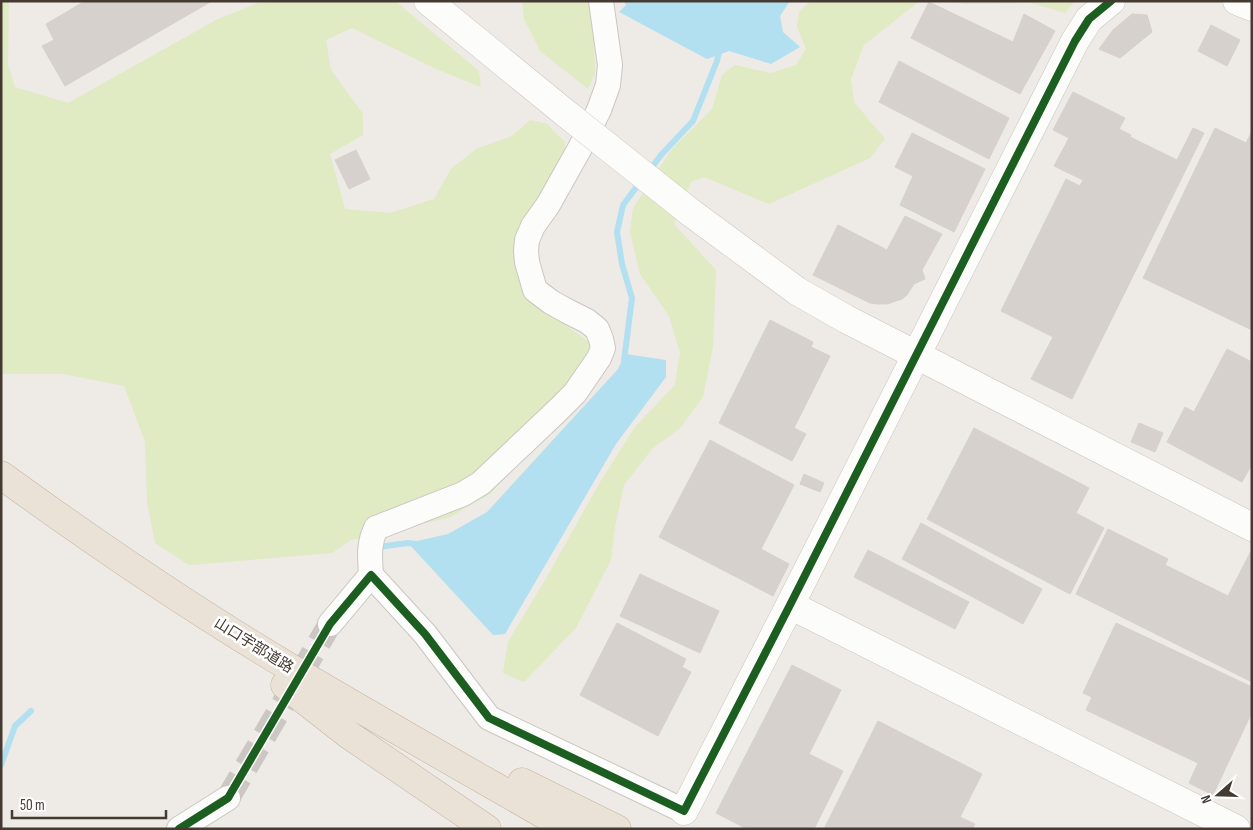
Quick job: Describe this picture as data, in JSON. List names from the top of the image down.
{
  "streets": {
    "highway": ["山口宇部道路"]
  },
  "scale_bar": "50 m",
  "north": "left"
}
